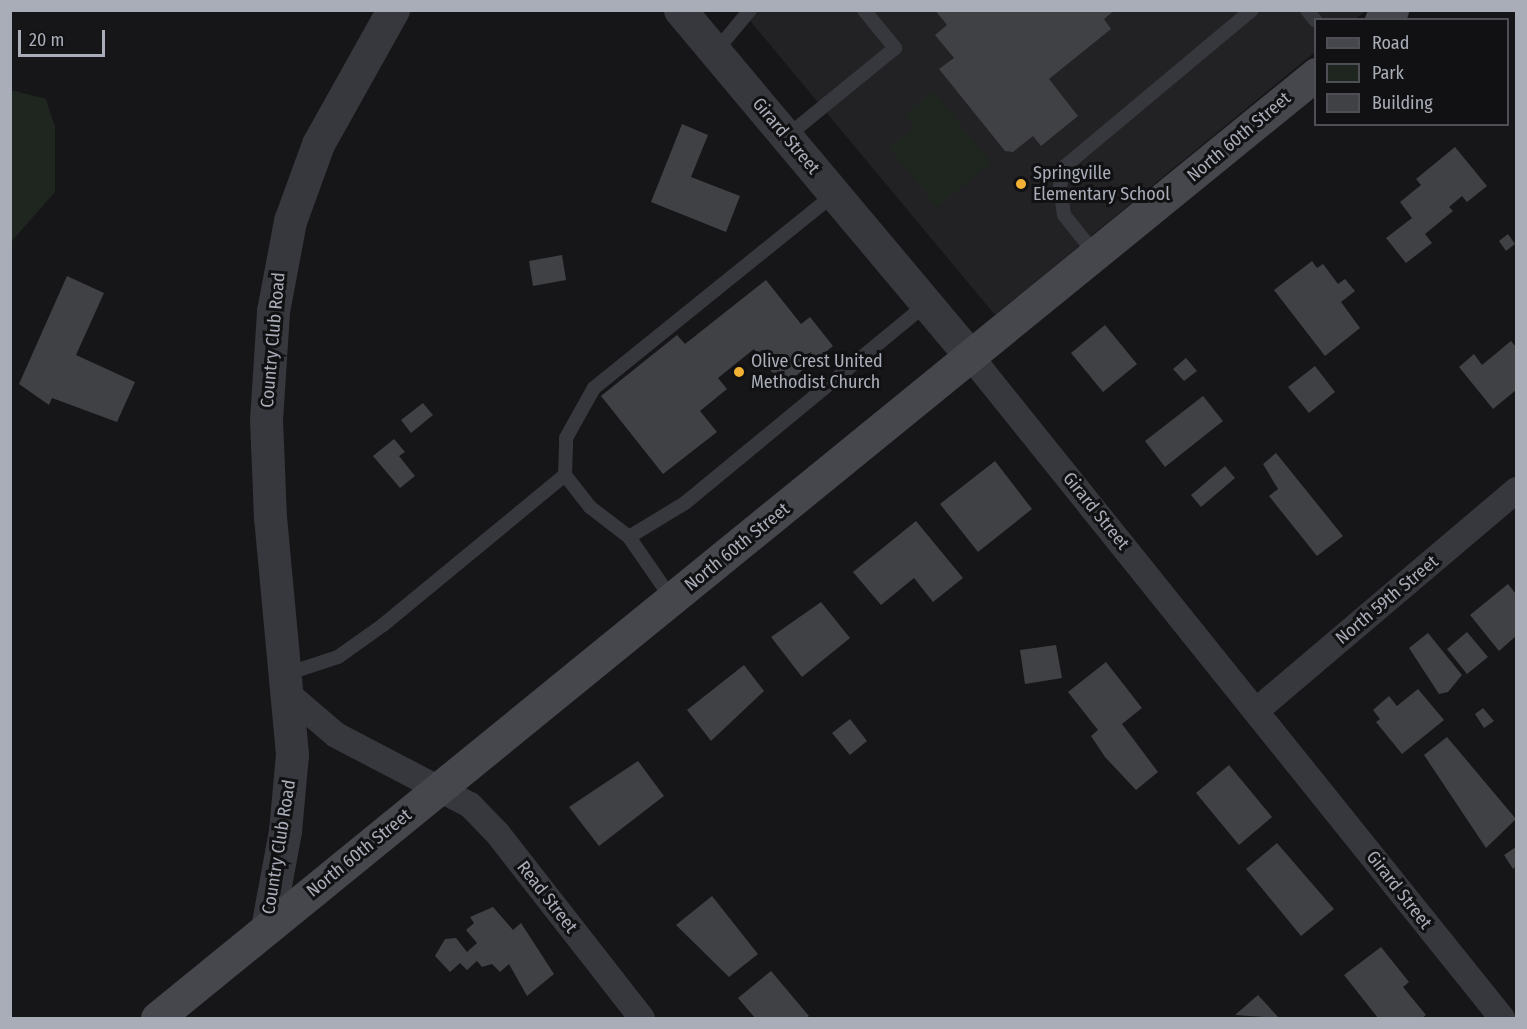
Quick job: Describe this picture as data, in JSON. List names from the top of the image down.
{
  "streets": {
    "main road": ["North 60th Street"],
    "street": [
      "Girard Street",
      "Country Club Road",
      "North 59th Street",
      "Read Street"
    ]
  },
  "crossings": [
    ["Girard Street", "North 60th Street"],
    ["Girard Street", "North 59th Street"],
    ["North 60th Street", "Country Club Road"],
    ["North 60th Street", "Read Street"]
  ],
  "places": ["Springville Elementary School", "Olive Crest United Methodist Church"],
  "legend": ["Road", "Park", "Building"],
  "scale_bar": "20 m"
}
